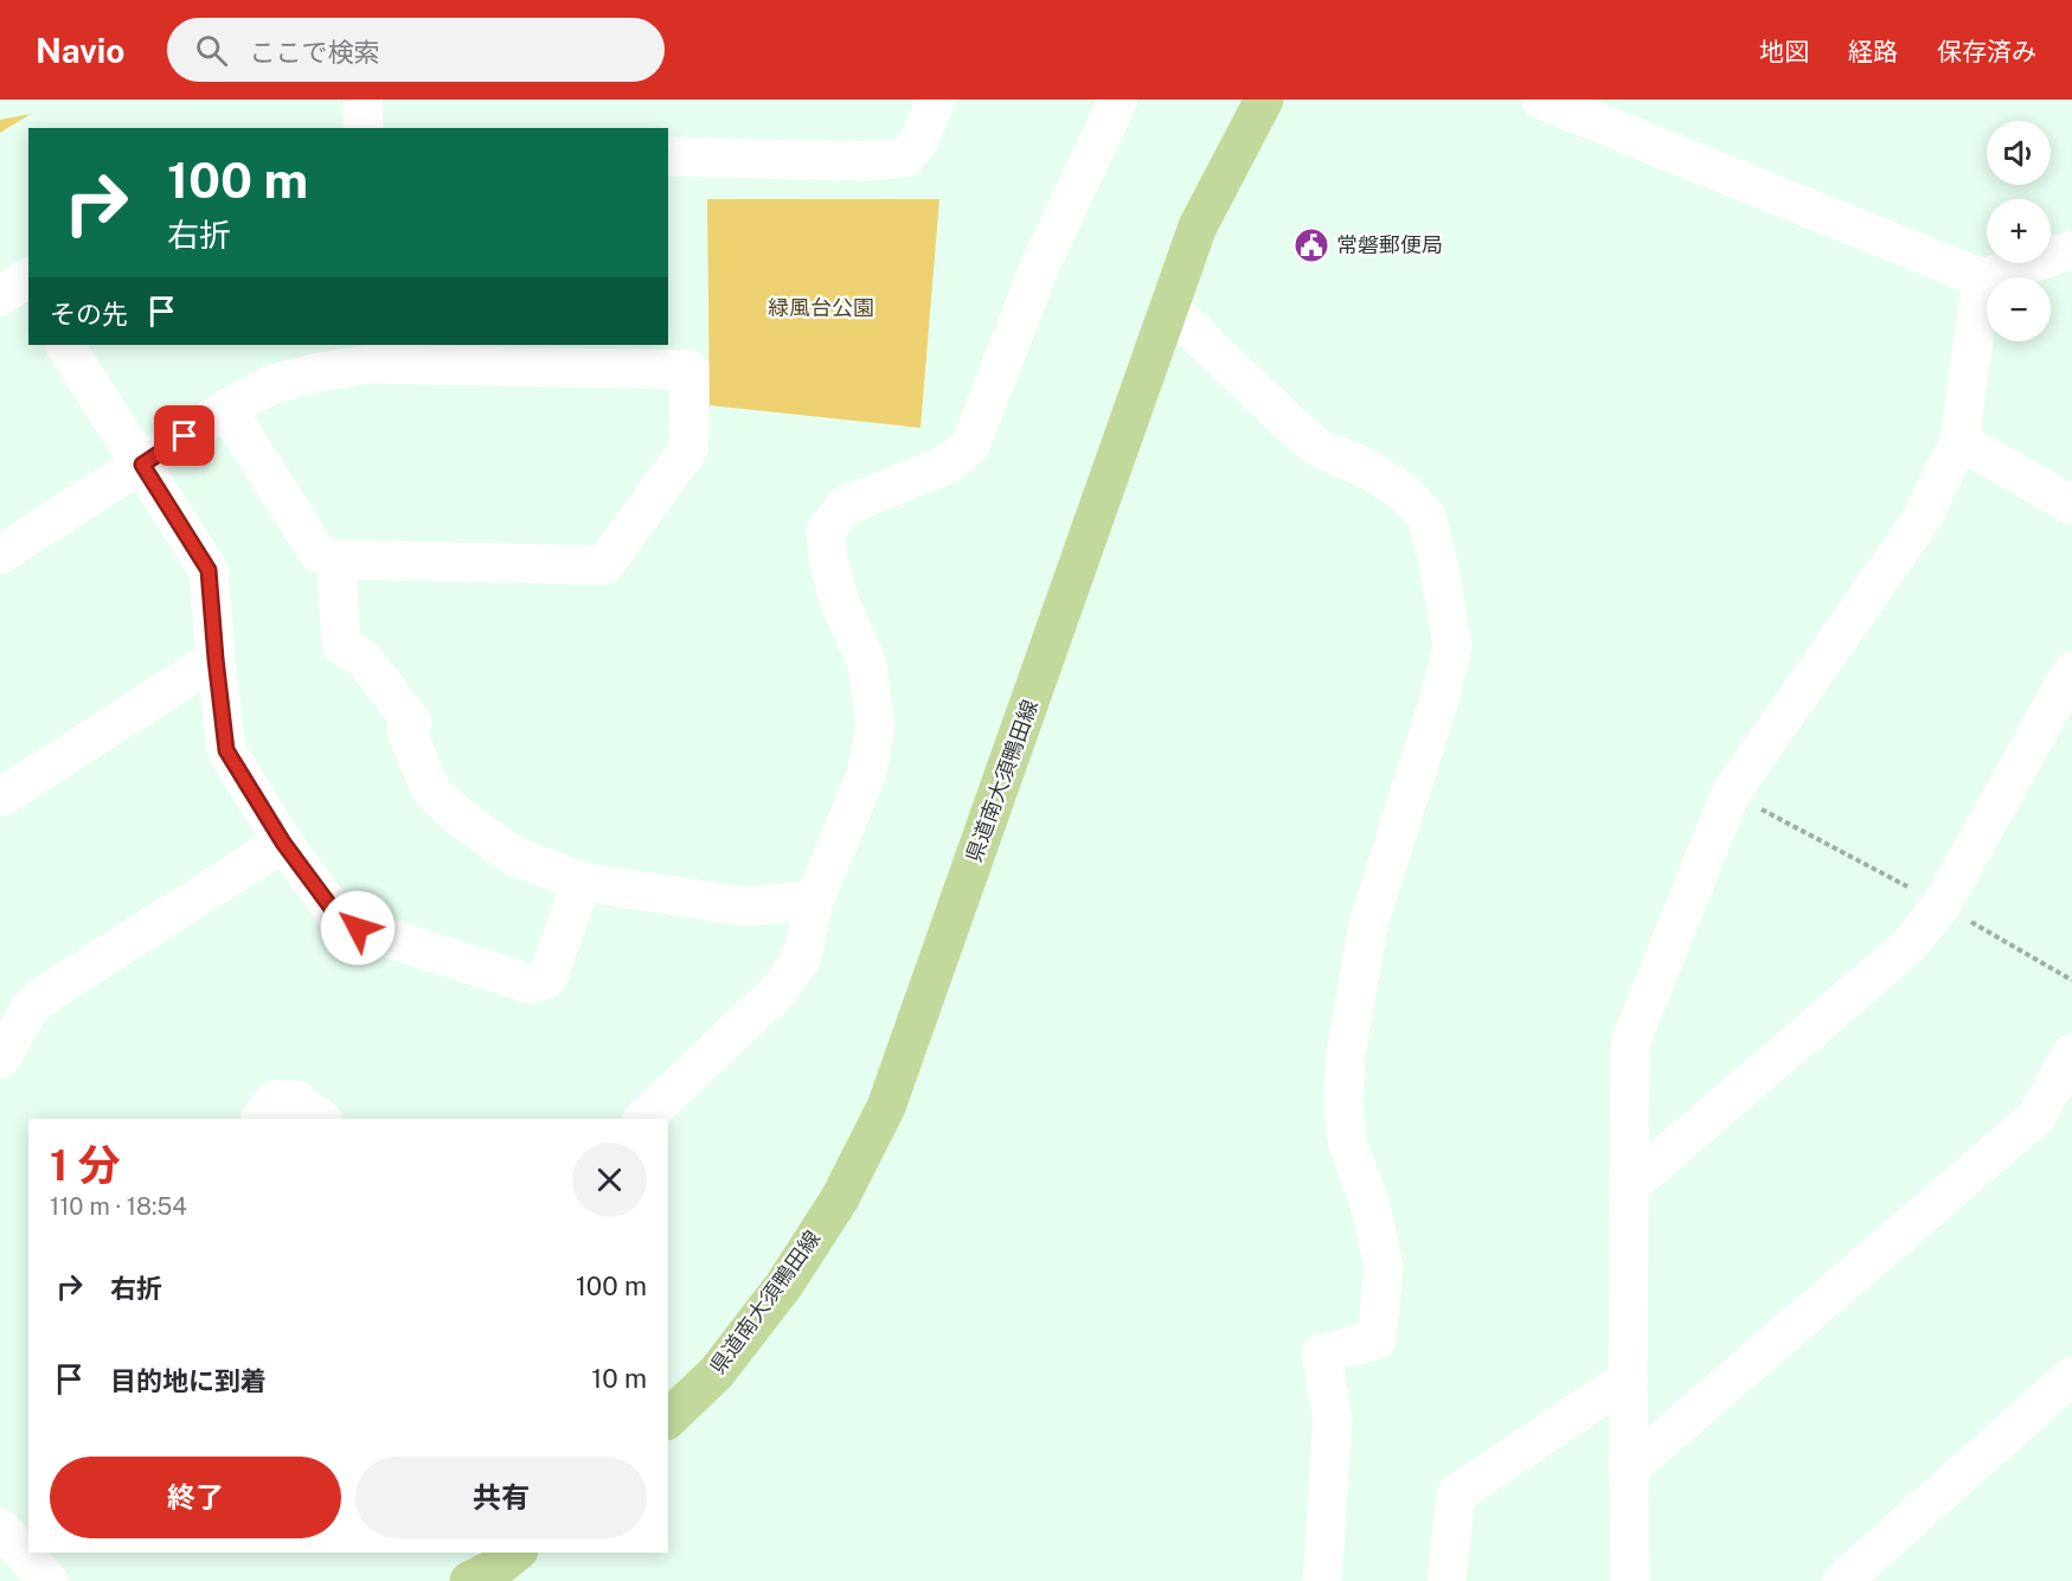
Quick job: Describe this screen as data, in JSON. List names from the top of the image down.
{
  "streets": {
    "main road": ["県道南大須鴨田線"]
  },
  "parks": ["緑風台公園"],
  "places": {
    "public building": ["常磐郵便局"]
  },
  "page": {
    "header": "Navio",
    "search": "ここで検索",
    "nav": ["地図", "経路", "保存済み"],
    "map_buttons": ["+", "−"],
    "turn": ["100 m", "右折"],
    "then": "その先",
    "heading": ["1 分", "110 m · 18:54"],
    "list": [
      {
        "name": "右折",
        "value": "100 m"
      },
      {
        "name": "目的地に到着",
        "value": "10 m"
      }
    ],
    "buttons": ["終了", "共有"]
  }
}
